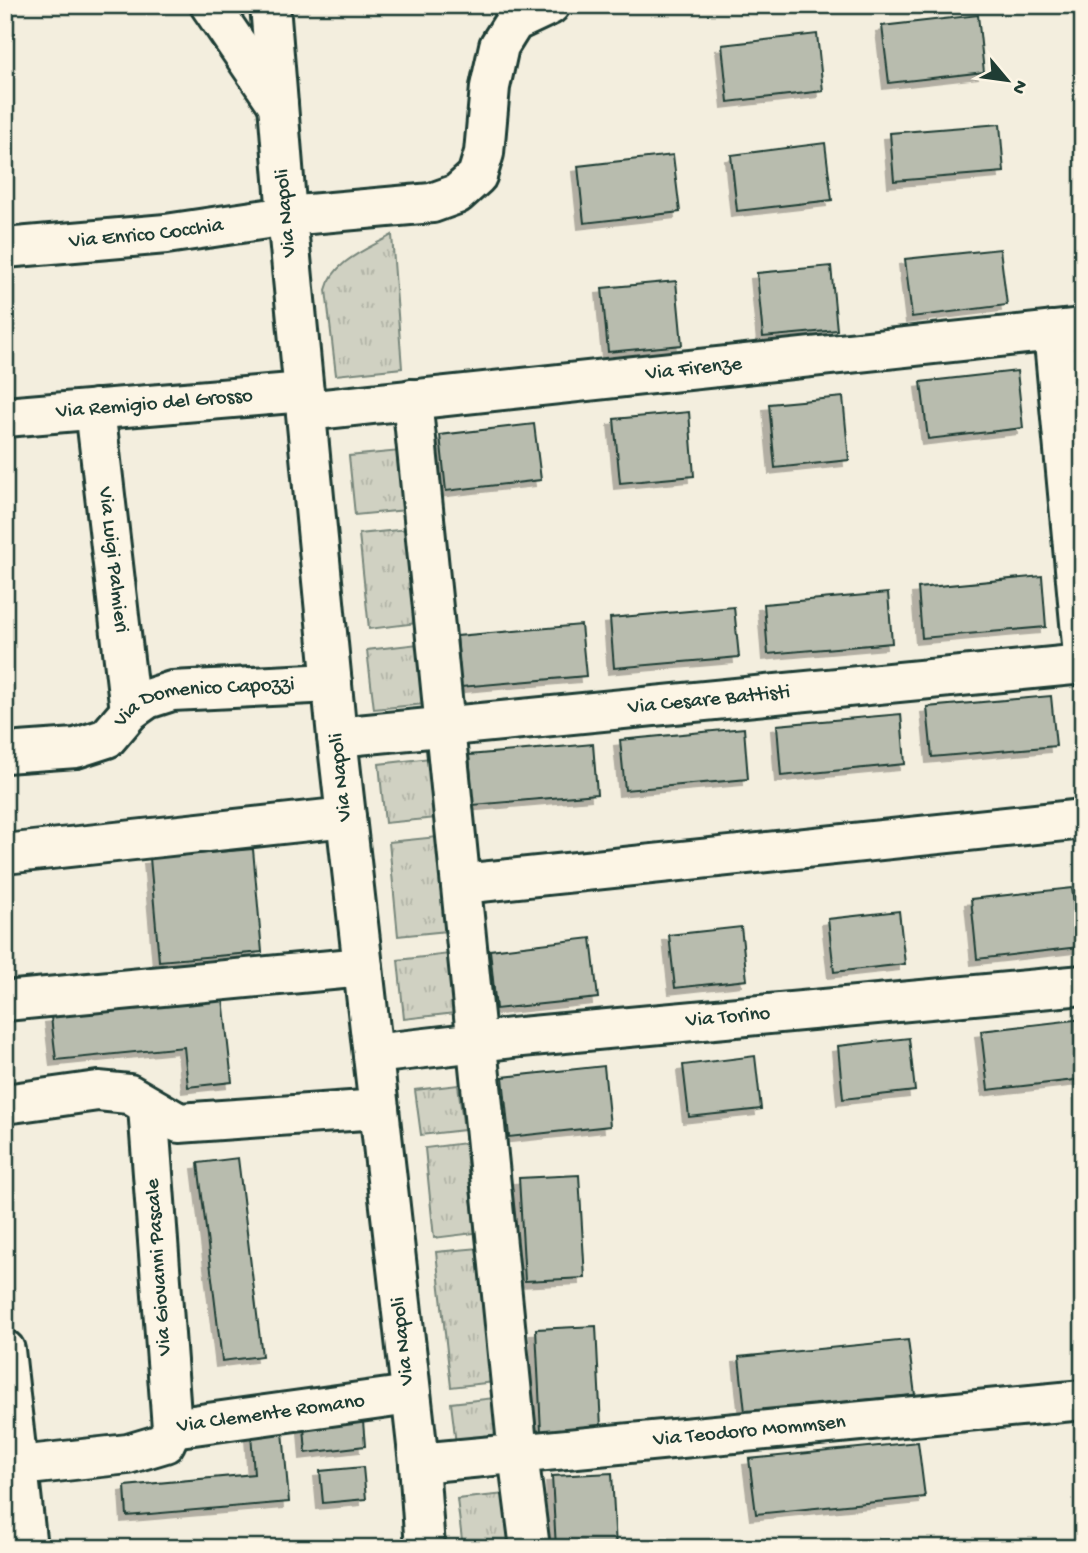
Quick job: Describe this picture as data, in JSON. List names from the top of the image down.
{
  "streets": {
    "street": [
      "Via Napoli",
      "Via Enrico Cocchia",
      "Via Firenze",
      "Via Remigio del Grosso",
      "Via Luigi Palmieri",
      "Via Cesare Battisti",
      "Via Domenico Capozzi",
      "Via Torino",
      "Via Giovanni Pascale",
      "Via Clemente Romano",
      "Via Teodoro Mommsen"
    ]
  },
  "crossings": [
    ["Via Napoli", "Via Enrico Cocchia"],
    ["Via Napoli", "Via Firenze"],
    ["Via Napoli", "Via Remigio del Grosso"],
    ["Via Napoli", "Via Cesare Battisti"],
    ["Via Napoli", "Via Domenico Capozzi"],
    ["Via Napoli", "Via Torino"],
    ["Via Napoli", "Via Clemente Romano"],
    ["Via Napoli", "Via Teodoro Mommsen"],
    ["Via Firenze", "Via Remigio del Grosso"],
    ["Via Remigio del Grosso", "Via Luigi Palmieri"],
    ["Via Luigi Palmieri", "Via Domenico Capozzi"],
    ["Via Giovanni Pascale", "Via Clemente Romano"]
  ],
  "north": "bottom right"
}
